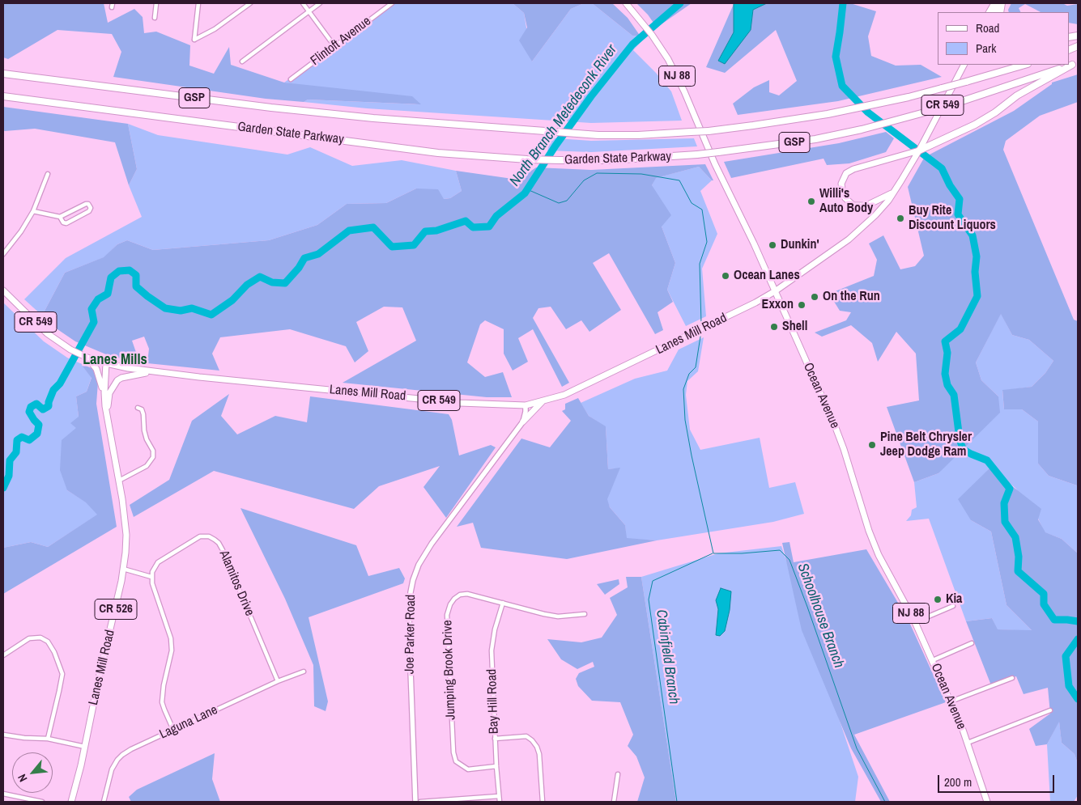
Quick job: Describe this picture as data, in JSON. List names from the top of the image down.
{
  "streets": {
    "highway": ["GSP", "Garden State Parkway"],
    "main road": [
      "NJ 88",
      "CR 549",
      "Lanes Mill Road",
      "Ocean Avenue",
      "CR 526"
    ],
    "street": [
      "Flintoft Avenue",
      "Alamitos Drive",
      "Joe Parker Road",
      "Jumping Brook Drive",
      "Bay Hill Road",
      "Laguna Lane"
    ]
  },
  "crossings": [
    ["CR 549", "Lanes Mill Road"],
    ["CR 549", "Ocean Avenue"],
    ["Lanes Mill Road", "Ocean Avenue"],
    ["Lanes Mill Road", "Joe Parker Road"],
    ["Alamitos Drive", "Laguna Lane"],
    ["Jumping Brook Drive", "Bay Hill Road"]
  ],
  "districts": ["Lanes Mills"],
  "water": ["North Branch Metedeconk River", "Schoolhouse Branch", "Cabinfield Branch"],
  "places": [
    "Willi's Auto Body",
    "Buy Rite Discount Liquors",
    "Dunkin'",
    "Ocean Lanes",
    "On the Run",
    "Exxon",
    "Shell",
    "Pine Belt Chrysler Jeep Dodge Ram",
    "Kia"
  ],
  "legend": ["Road", "Park"],
  "scale_bar": "200 m",
  "north": "bottom left"
}
